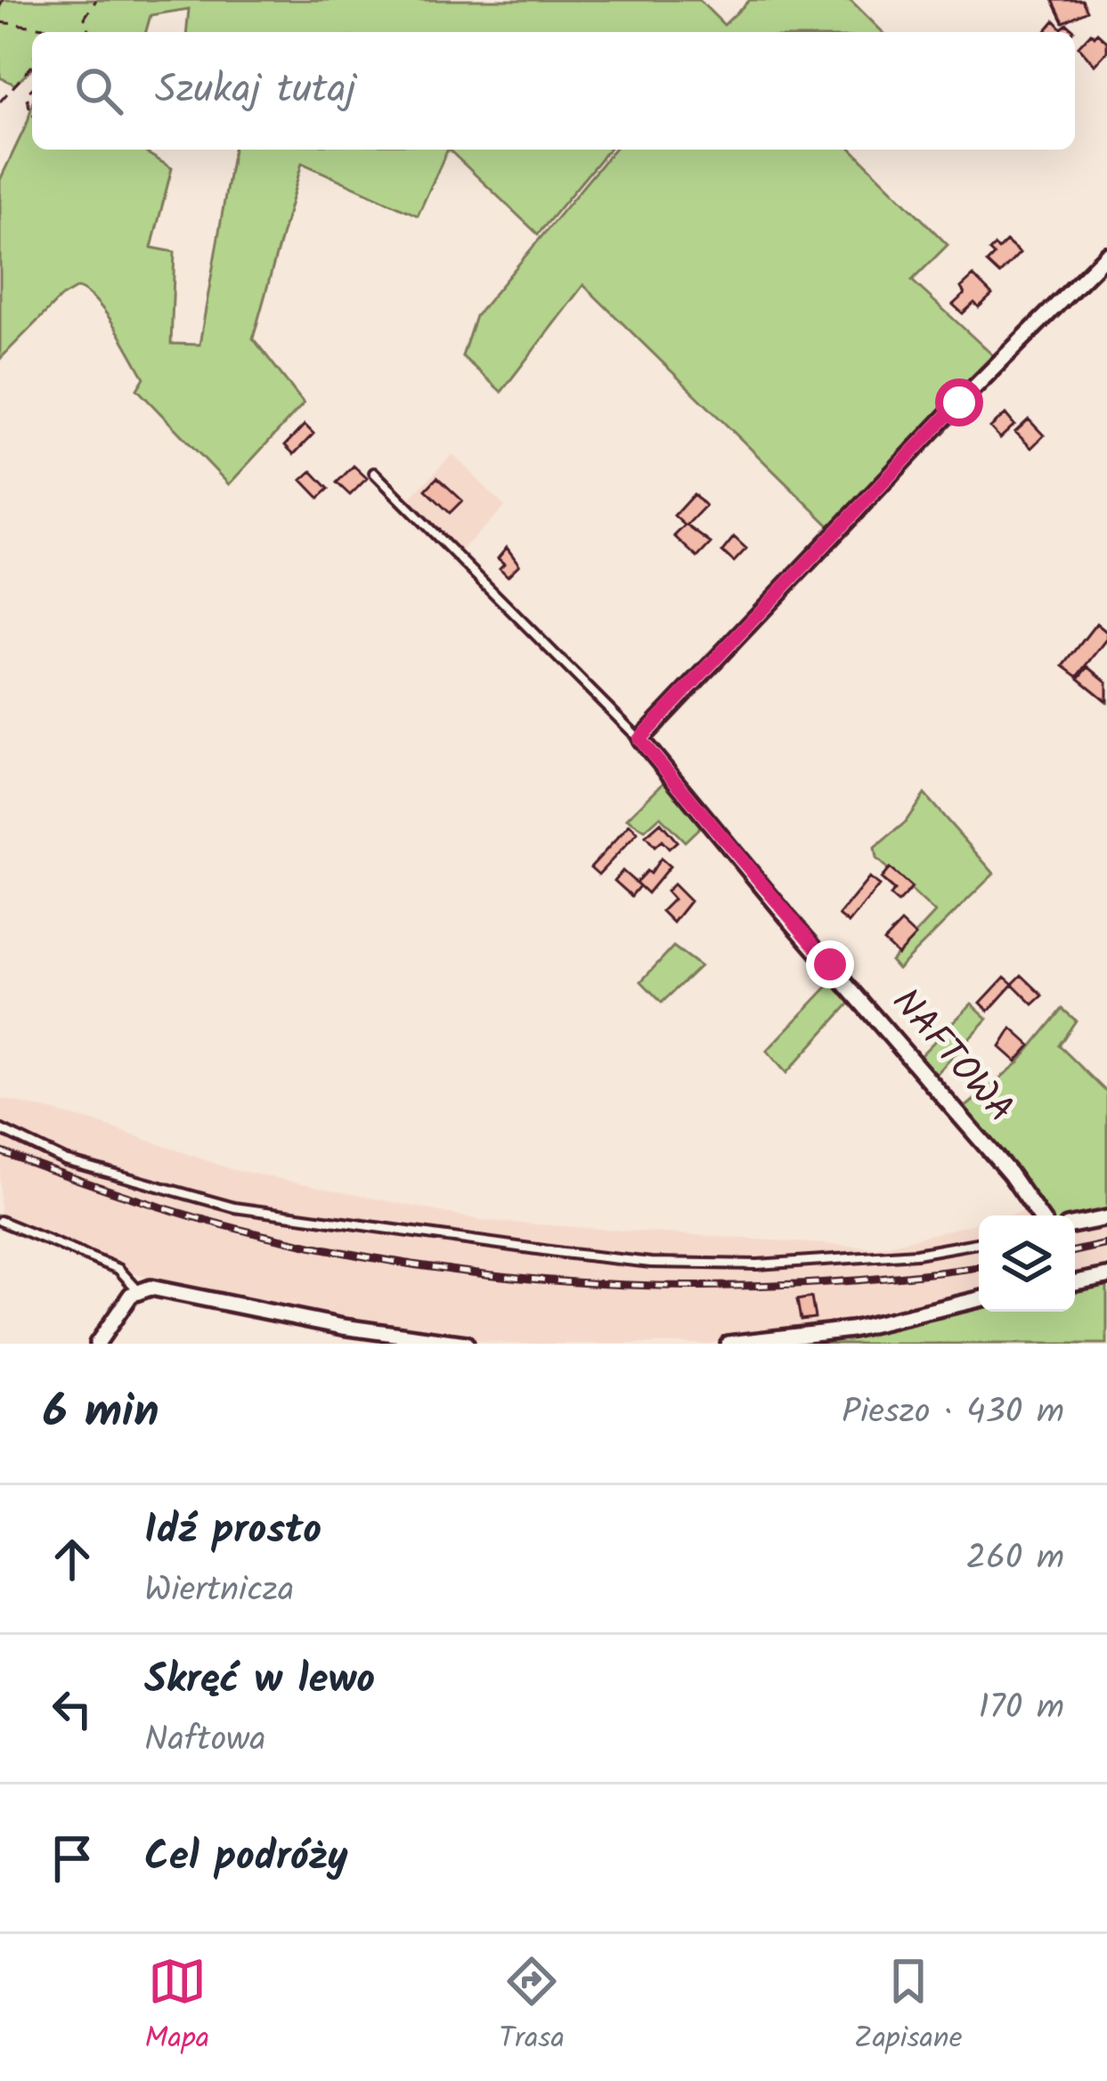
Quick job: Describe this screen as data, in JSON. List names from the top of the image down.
{
  "streets": {
    "street": ["NAFTOWA"]
  },
  "page": {
    "search": "Szukaj tutaj",
    "heading": ["6 min", "Pieszo · 430 m"],
    "list": [
      ["Idź prosto", "Wiertnicza", "260 m"],
      ["Skręć w lewo", "Naftowa", "170 m"],
      "Cel podróży"
    ],
    "nav": ["Mapa", "Trasa", "Zapisane"]
  }
}
